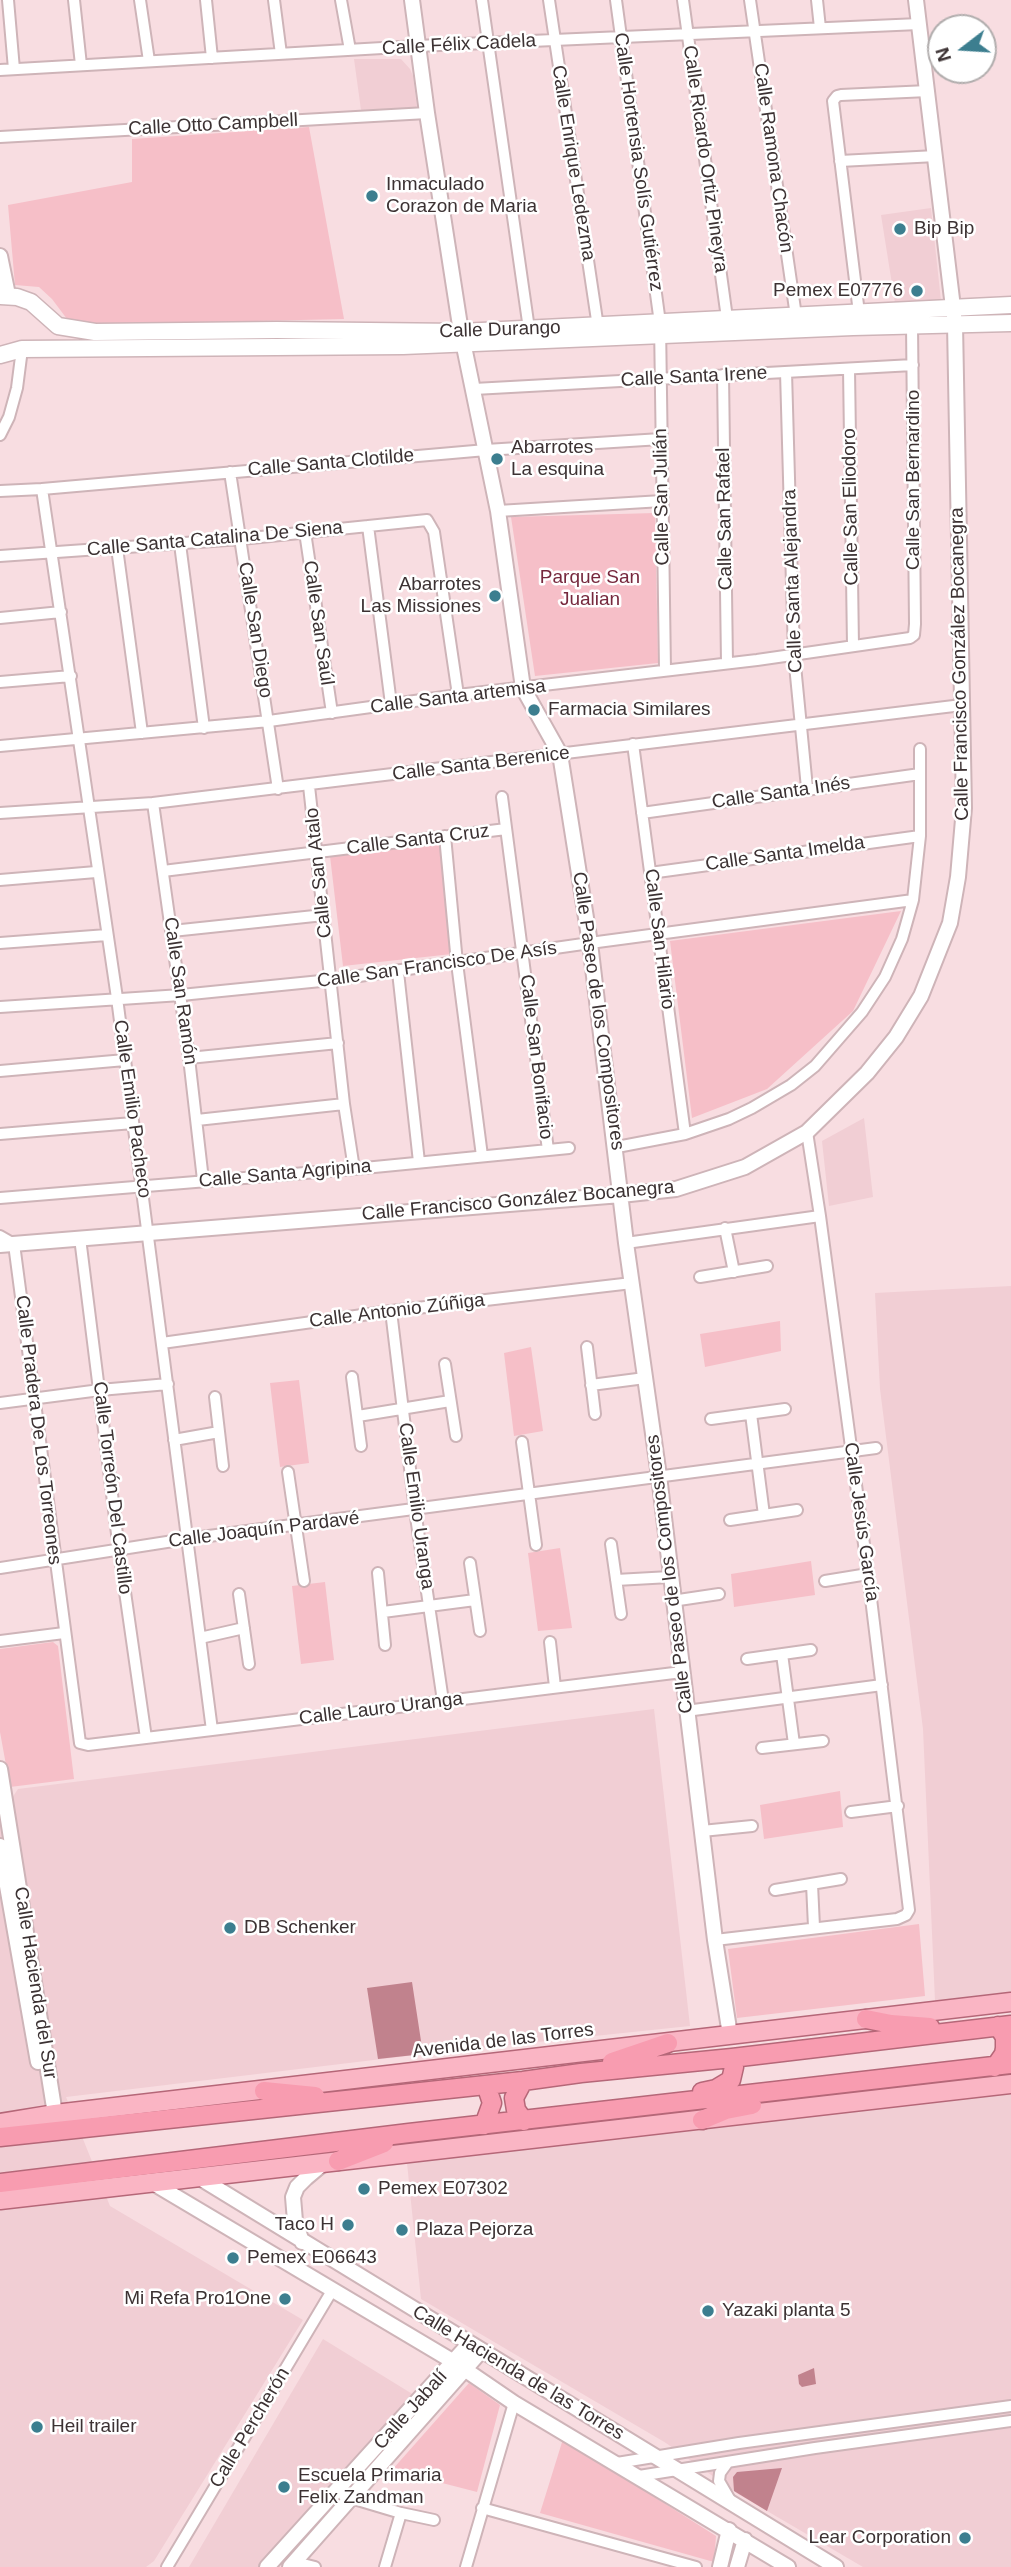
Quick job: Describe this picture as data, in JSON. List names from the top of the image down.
{
  "streets": {
    "main road": ["Calle Durango", "Avenida de las Torres"],
    "street": [
      "Calle Félix Cadela",
      "Calle Otto Campbell",
      "Calle Ramona Chacón",
      "Calle Ricardo Ortiz Pineyra",
      "Calle Hortensia Solís Gutiérrez",
      "Calle Enrique Ledezma",
      "Calle Santa Irene",
      "Calle Santa Clotilde",
      "Calle San Bernardino",
      "Calle San Julián",
      "Calle San Eliodoro",
      "Calle San Rafael",
      "Calle Santa Catalina De Siena",
      "Calle Santa Alejandra",
      "Calle San Saúl",
      "Calle San Diego",
      "Calle Francisco González Bocanegra",
      "Calle Santa artemisa",
      "Calle Santa Berenice",
      "Calle Santa Inés",
      "Calle Santa Cruz",
      "Calle Santa Imelda",
      "Calle San Atalo",
      "Calle San Hilario",
      "Calle San Francisco De Asís",
      "Calle San Ramón",
      "Calle Paseo de los Compositores",
      "Calle San Bonifacio",
      "Calle Emilio Pacheco",
      "Calle Santa Agripina",
      "Calle Antonio Zúñiga",
      "Calle Pradera De Los Torreones",
      "Calle Torreón Del Castillo",
      "Calle Emilio Uranga",
      "Calle Jesús García",
      "Calle Joaquín Pardavé",
      "Calle Lauro Uranga",
      "Calle Hacienda del Sur",
      "Calle Hacienda de las Torres",
      "Calle Jabalí",
      "Calle Percherón"
    ]
  },
  "crossings": [
    ["Calle Félix Cadela", "Calle Ramona Chacón"],
    ["Calle Félix Cadela", "Calle Ricardo Ortiz Pineyra"],
    ["Calle Félix Cadela", "Calle Hortensia Solís Gutiérrez"],
    ["Calle Félix Cadela", "Calle Enrique Ledezma"],
    ["Calle Félix Cadela", "Calle Francisco González Bocanegra"],
    ["Calle Félix Cadela", "Calle Paseo de los Compositores"],
    ["Calle Otto Campbell", "Calle Paseo de los Compositores"],
    ["Calle Ramona Chacón", "Calle Durango"],
    ["Calle Ricardo Ortiz Pineyra", "Calle Durango"],
    ["Calle Hortensia Solís Gutiérrez", "Calle Durango"],
    ["Calle Hortensia Solís Gutiérrez", "Calle San Julián"],
    ["Calle Enrique Ledezma", "Calle Durango"],
    ["Calle Durango", "Calle San Bernardino"],
    ["Calle Durango", "Calle San Julián"],
    ["Calle Durango", "Calle Francisco González Bocanegra"],
    ["Calle Durango", "Calle Paseo de los Compositores"],
    ["Calle Santa Irene", "Calle San Bernardino"],
    ["Calle Santa Irene", "Calle San Julián"],
    ["Calle Santa Irene", "Calle San Eliodoro"],
    ["Calle Santa Irene", "Calle San Rafael"],
    ["Calle Santa Irene", "Calle Santa Alejandra"],
    ["Calle Santa Irene", "Calle Paseo de los Compositores"],
    ["Calle Santa Clotilde", "Calle San Julián"],
    ["Calle Santa Clotilde", "Calle San Diego"],
    ["Calle Santa Clotilde", "Calle Paseo de los Compositores"],
    ["Calle Santa Clotilde", "Calle Emilio Pacheco"],
    ["Calle San Bernardino", "Calle Santa artemisa"],
    ["Calle San Julián", "Calle Santa artemisa"],
    ["Calle San Eliodoro", "Calle Santa artemisa"],
    ["Calle San Rafael", "Calle Santa artemisa"],
    ["Calle Santa Catalina De Siena", "Calle San Saúl"],
    ["Calle Santa Catalina De Siena", "Calle San Diego"],
    ["Calle Santa Catalina De Siena", "Calle Santa artemisa"],
    ["Calle Santa Catalina De Siena", "Calle Emilio Pacheco"],
    ["Calle Santa Alejandra", "Calle Santa artemisa"],
    ["Calle Santa Alejandra", "Calle Santa Berenice"],
    ["Calle Santa Alejandra", "Calle Santa Inés"],
    ["Calle San Saúl", "Calle Santa artemisa"],
    ["Calle San Diego", "Calle Santa artemisa"],
    ["Calle San Diego", "Calle Santa Berenice"],
    ["Calle Francisco González Bocanegra", "Calle Santa Berenice"],
    ["Calle Francisco González Bocanegra", "Calle Paseo de los Compositores"],
    ["Calle Francisco González Bocanegra", "Calle Emilio Pacheco"],
    ["Calle Francisco González Bocanegra", "Calle Pradera De Los Torreones"],
    ["Calle Francisco González Bocanegra", "Calle Torreón Del Castillo"],
    ["Calle Francisco González Bocanegra", "Calle Jesús García"],
    ["Calle Santa artemisa", "Calle Paseo de los Compositores"],
    ["Calle Santa artemisa", "Calle Emilio Pacheco"],
    ["Calle Santa Berenice", "Calle San Atalo"],
    ["Calle Santa Berenice", "Calle San Hilario"],
    ["Calle Santa Berenice", "Calle San Ramón"],
    ["Calle Santa Berenice", "Calle Paseo de los Compositores"],
    ["Calle Santa Berenice", "Calle Emilio Pacheco"],
    ["Calle Santa Inés", "Calle San Hilario"],
    ["Calle Santa Cruz", "Calle San Atalo"],
    ["Calle Santa Cruz", "Calle San Ramón"],
    ["Calle Santa Cruz", "Calle San Bonifacio"],
    ["Calle Santa Imelda", "Calle San Hilario"],
    ["Calle San Atalo", "Calle San Francisco De Asís"],
    ["Calle San Atalo", "Calle Santa Agripina"],
    ["Calle San Hilario", "Calle San Francisco De Asís"],
    ["Calle San Francisco De Asís", "Calle San Ramón"],
    ["Calle San Francisco De Asís", "Calle Paseo de los Compositores"],
    ["Calle San Francisco De Asís", "Calle San Bonifacio"],
    ["Calle San Francisco De Asís", "Calle Emilio Pacheco"],
    ["Calle San Ramón", "Calle Santa Agripina"],
    ["Calle Paseo de los Compositores", "Calle Antonio Zúñiga"],
    ["Calle Paseo de los Compositores", "Calle Joaquín Pardavé"],
    ["Calle Paseo de los Compositores", "Calle Lauro Uranga"],
    ["Calle Paseo de los Compositores", "Avenida de las Torres"],
    ["Calle San Bonifacio", "Calle Santa Agripina"],
    ["Calle Emilio Pacheco", "Calle Santa Agripina"],
    ["Calle Emilio Pacheco", "Calle Antonio Zúñiga"],
    ["Calle Emilio Pacheco", "Calle Joaquín Pardavé"],
    ["Calle Emilio Pacheco", "Calle Lauro Uranga"],
    ["Calle Antonio Zúñiga", "Calle Emilio Uranga"],
    ["Calle Pradera De Los Torreones", "Calle Joaquín Pardavé"],
    ["Calle Pradera De Los Torreones", "Calle Lauro Uranga"],
    ["Calle Torreón Del Castillo", "Calle Joaquín Pardavé"],
    ["Calle Torreón Del Castillo", "Calle Lauro Uranga"],
    ["Calle Emilio Uranga", "Calle Joaquín Pardavé"],
    ["Calle Emilio Uranga", "Calle Lauro Uranga"],
    ["Calle Jesús García", "Calle Joaquín Pardavé"],
    ["Calle Hacienda del Sur", "Avenida de las Torres"],
    ["Calle Hacienda de las Torres", "Calle Jabalí"],
    ["Calle Hacienda de las Torres", "Calle Percherón"]
  ],
  "parks": ["Parque San Jualian"],
  "places": [
    "Inmaculado Corazon de Maria",
    "Bip Bip",
    "Pemex E07776",
    "Abarrotes La esquina",
    "Abarrotes Las Missiones",
    "Farmacia Similares",
    "DB Schenker",
    "Pemex E07302",
    "Taco H",
    "Plaza Pejorza",
    "Pemex E06643",
    "Mi Refa Pro1One",
    "Yazaki planta 5",
    "Heil trailer",
    "Escuela Primaria Felix Zandman",
    "Lear Corporation"
  ],
  "north": "left"
}
